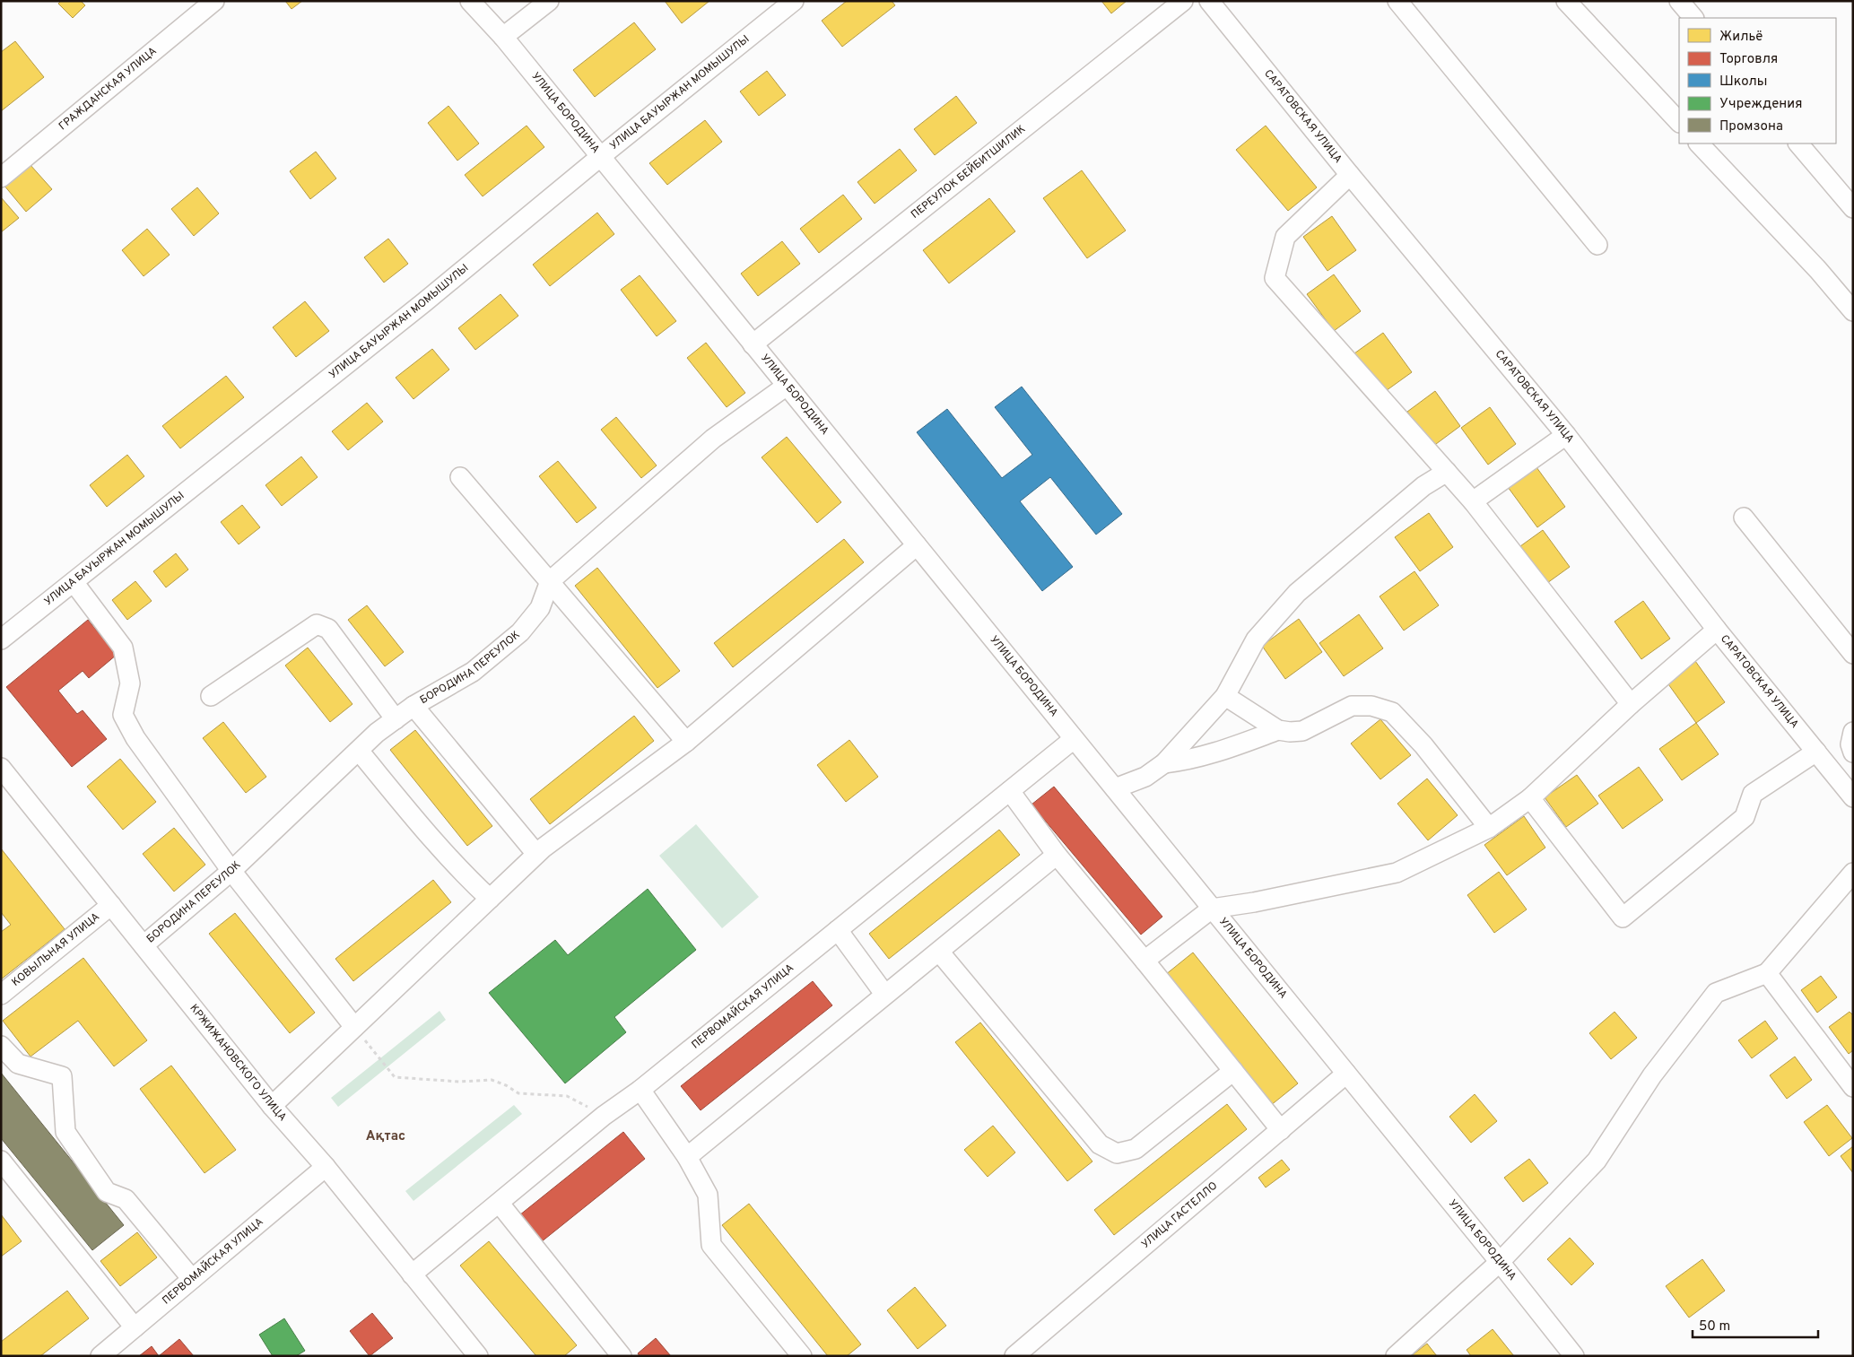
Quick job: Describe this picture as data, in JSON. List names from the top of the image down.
{
  "streets": {
    "street": [
      "ГРАЖДАНСКАЯ УЛИЦА",
      "УЛИЦА БАУЫРЖАН МОМЫШУЛЫ",
      "УЛИЦА БОРОДИНА",
      "САРАТОВСКАЯ УЛИЦА",
      "ПЕРЕУЛОК БЕЙБИТШИЛИК",
      "БОРОДИНА ПЕРЕУЛОК",
      "КОВЫЛЬНАЯ УЛИЦА",
      "ПЕРВОМАЙСКАЯ УЛИЦА",
      "КРЖИЖАНОВСКОГО УЛИЦА",
      "УЛИЦА ГАСТЕЛЛО"
    ]
  },
  "crossings": [
    ["УЛИЦА БАУЫРЖАН МОМЫШУЛЫ", "УЛИЦА БОРОДИНА"],
    ["УЛИЦА БОРОДИНА", "ПЕРЕУЛОК БЕЙБИТШИЛИК"],
    ["УЛИЦА БОРОДИНА", "ПЕРВОМАЙСКАЯ УЛИЦА"],
    ["УЛИЦА БОРОДИНА", "УЛИЦА ГАСТЕЛЛО"],
    ["БОРОДИНА ПЕРЕУЛОК", "КРЖИЖАНОВСКОГО УЛИЦА"],
    ["КОВЫЛЬНАЯ УЛИЦА", "КРЖИЖАНОВСКОГО УЛИЦА"],
    ["ПЕРВОМАЙСКАЯ УЛИЦА", "КРЖИЖАНОВСКОГО УЛИЦА"]
  ],
  "districts": ["Ақтас"],
  "legend": [
    "Жильё",
    "Торговля",
    "Школы",
    "Учреждения",
    "Промзона"
  ],
  "scale_bar": "50 m"
}
